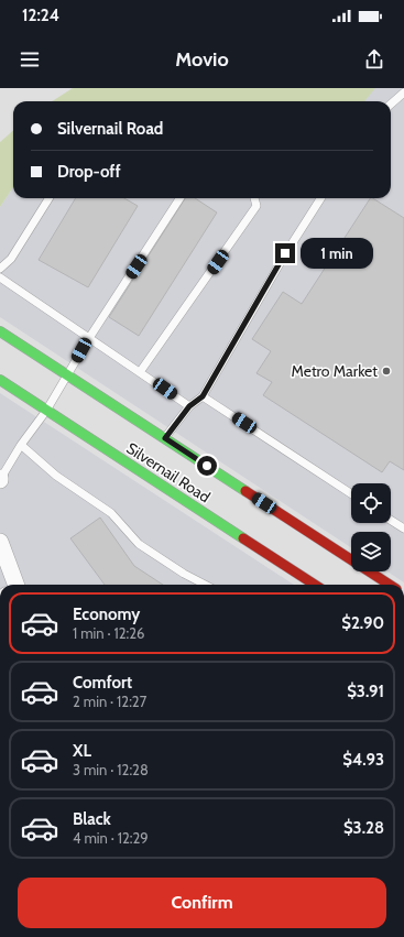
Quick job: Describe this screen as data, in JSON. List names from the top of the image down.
{
  "streets": {
    "street": ["Silvernail Road"]
  },
  "places": ["Metro Market"],
  "page": {
    "status": "12:24",
    "header": "Movio",
    "banner": ["Silvernail Road", "Drop-off"],
    "bubble": "1 min",
    "list": [
      {
        "name": "Economy",
        "note": "1 min · 12:26",
        "value": "$2.90"
      },
      {
        "name": "Comfort",
        "note": "2 min · 12:27",
        "value": "$3.91"
      },
      {
        "name": "XL",
        "note": "3 min · 12:28",
        "value": "$4.93"
      },
      {
        "name": "Black",
        "note": "4 min · 12:29",
        "value": "$3.28"
      }
    ],
    "buttons": "Confirm"
  }
}
